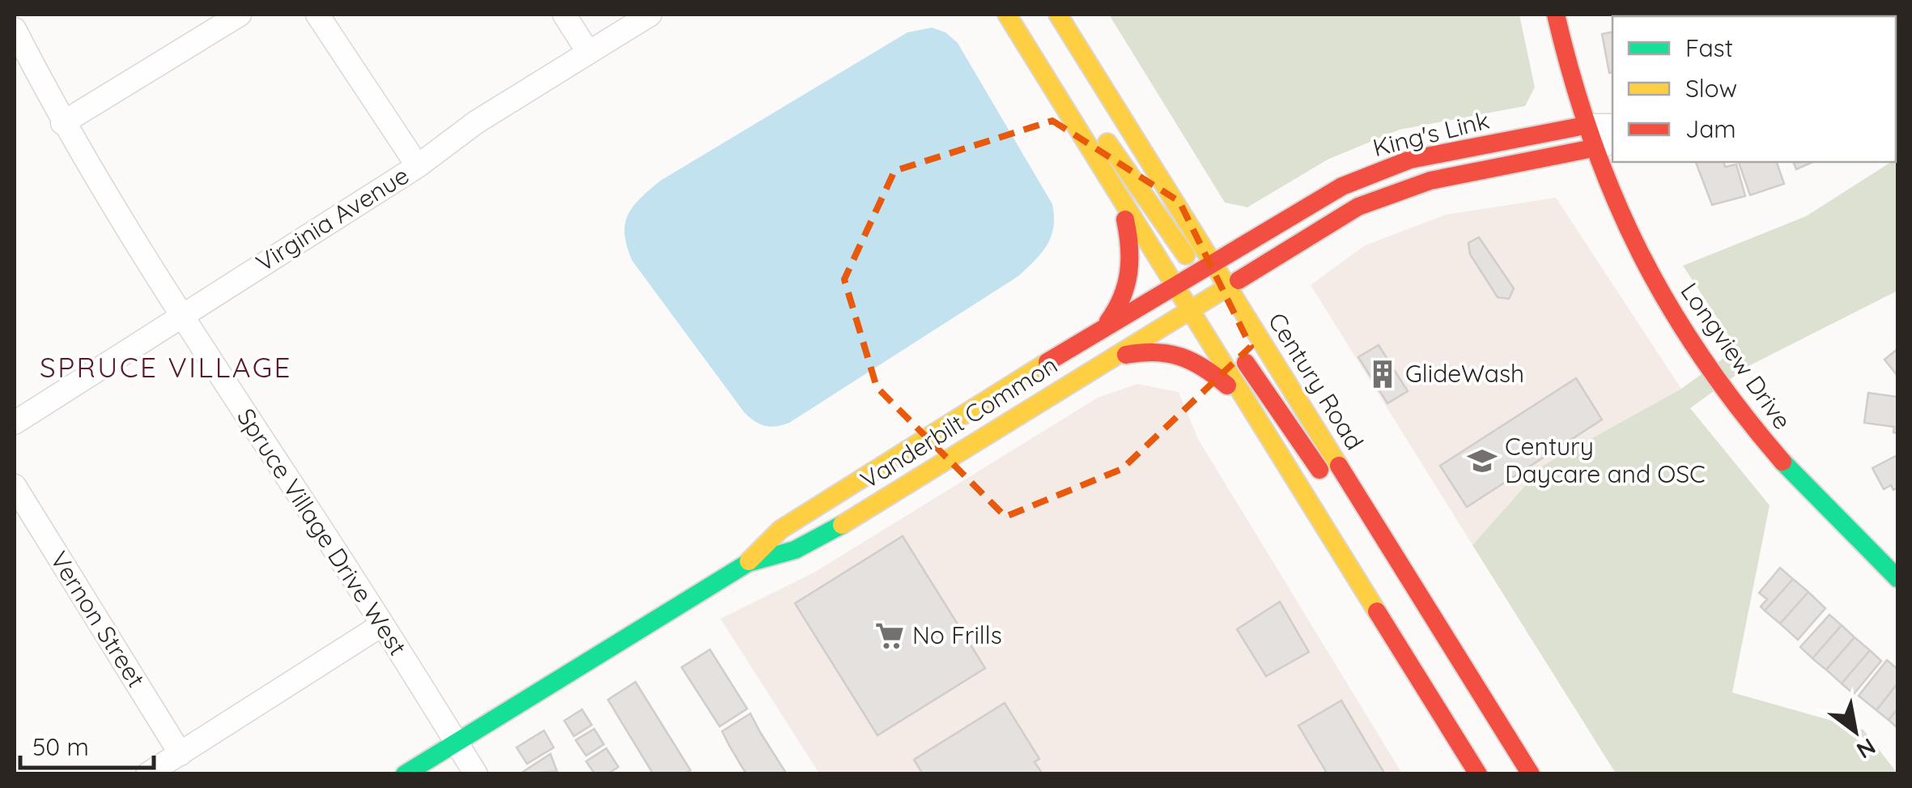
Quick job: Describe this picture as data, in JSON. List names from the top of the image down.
{
  "streets": {
    "street": [
      "King's Link",
      "Virginia Avenue",
      "Longview Drive",
      "Century Road",
      "Vanderbilt Common",
      "Spruce Village Drive West",
      "Vernon Street"
    ]
  },
  "crossings": [
    ["King's Link", "Longview Drive"],
    ["King's Link", "Century Road"],
    ["King's Link", "Vanderbilt Common"],
    ["Virginia Avenue", "Spruce Village Drive West"],
    ["Vanderbilt Common", "Spruce Village Drive West"]
  ],
  "districts": ["SPRUCE VILLAGE"],
  "places": {
    "building": ["GlideWash"],
    "school or university": ["Century Daycare and OSC"],
    "supermarket": ["No Frills"]
  },
  "legend": ["Fast", "Slow", "Jam"],
  "scale_bar": "50 m",
  "north": "bottom right"
}
